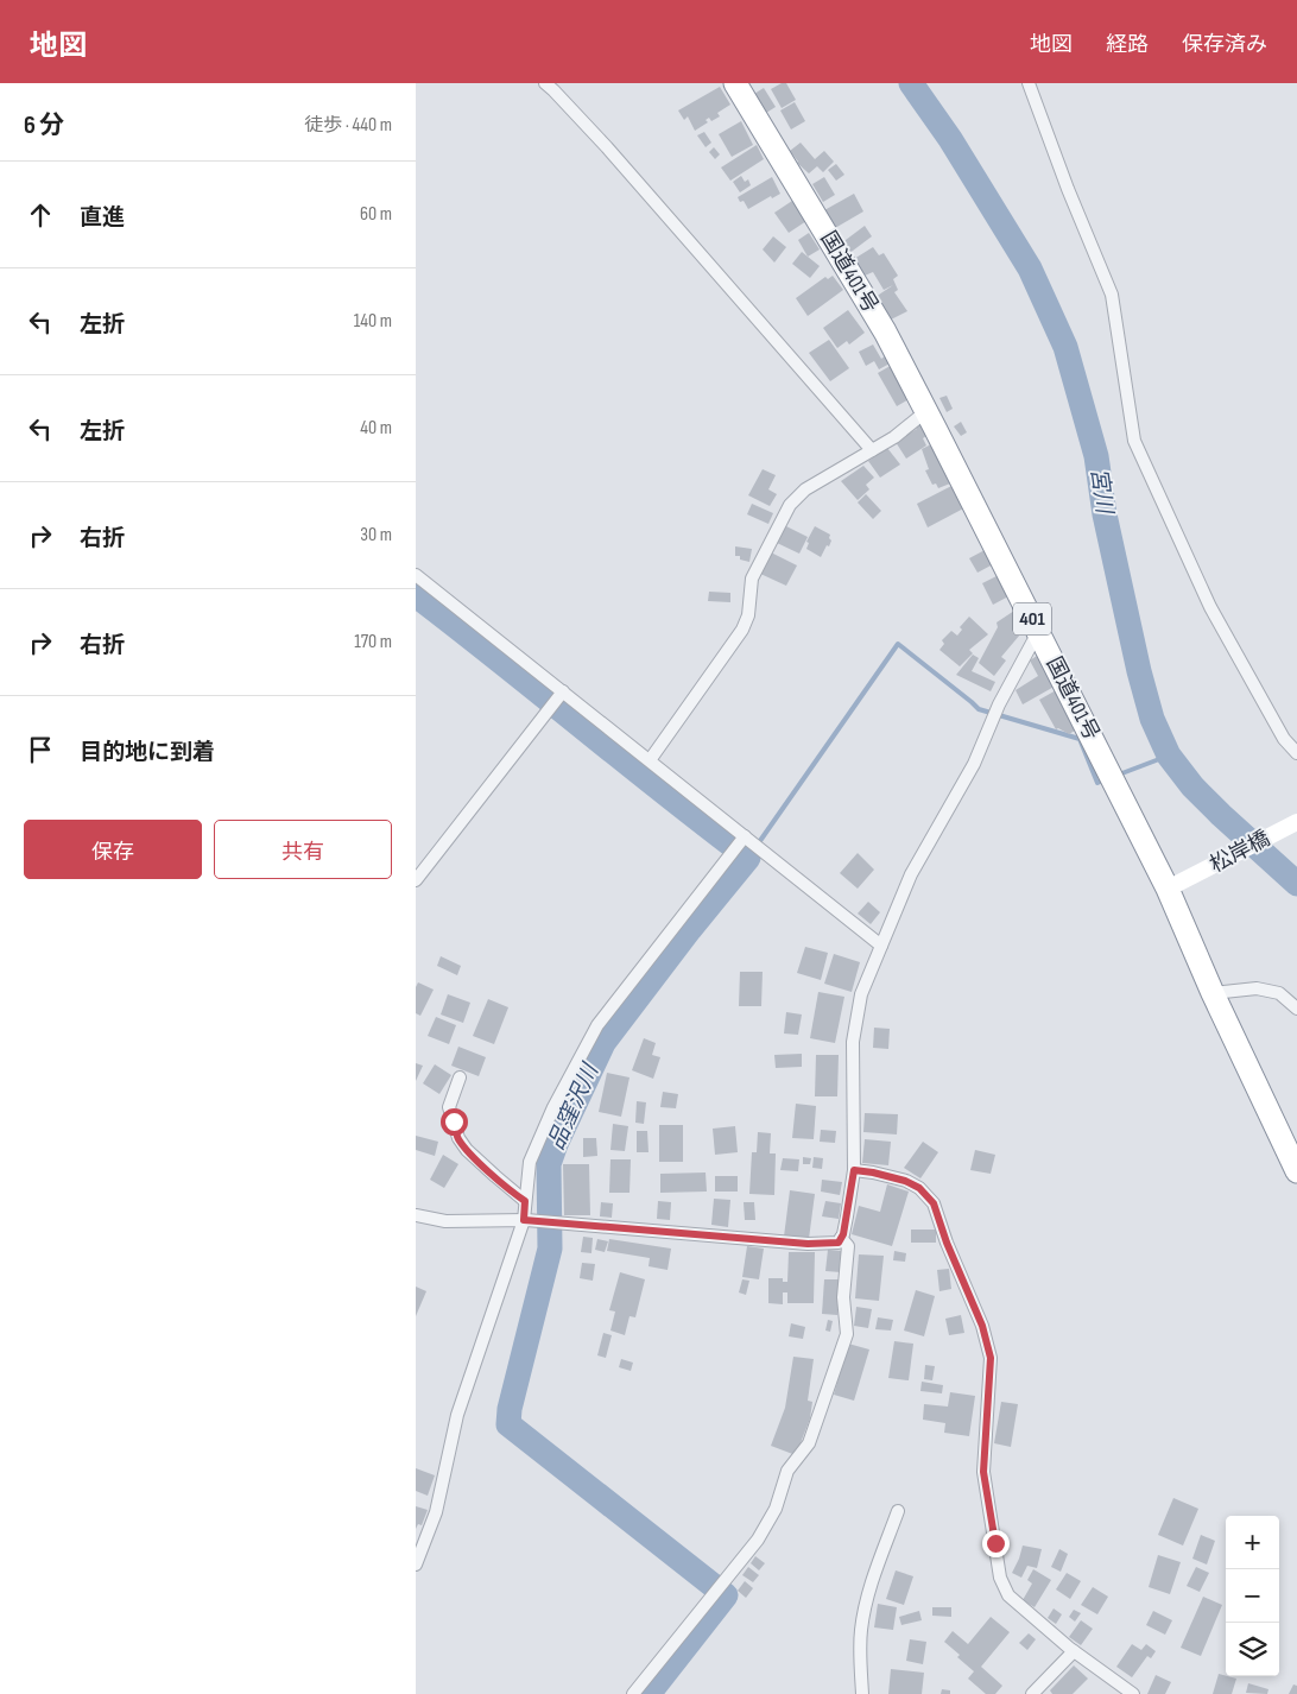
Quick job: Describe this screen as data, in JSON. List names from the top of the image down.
{
  "streets": {
    "highway": ["国道401号", "401"],
    "main road": ["松岸橋"]
  },
  "crossings": [
    ["国道401号", "松岸橋"]
  ],
  "water": ["宮川", "品窪沢川"],
  "page": {
    "header": "地図",
    "nav": ["地図", "経路", "保存済み"],
    "heading": ["6 分", "徒歩 · 440 m"],
    "list": [
      ["直進", "60 m"],
      ["左折", "140 m"],
      ["左折", "40 m"],
      ["右折", "30 m"],
      ["右折", "170 m"],
      "目的地に到着"
    ],
    "buttons": ["保存", "共有"],
    "map_buttons": ["+", "−"]
  }
}
